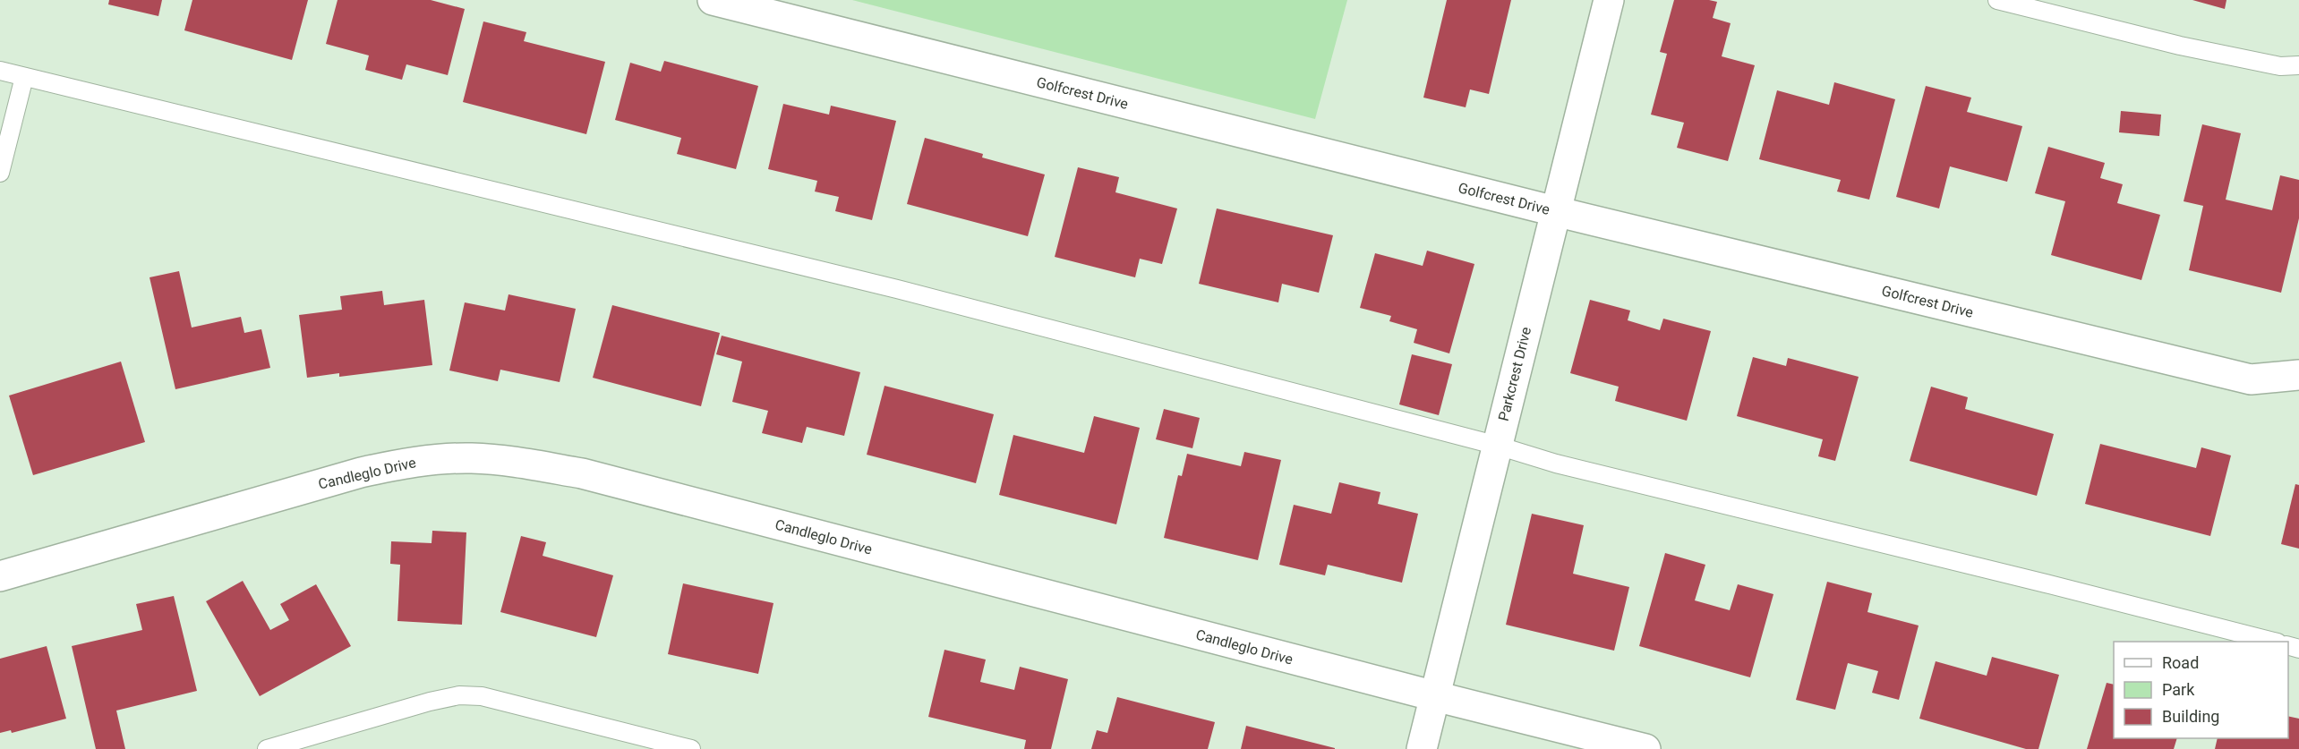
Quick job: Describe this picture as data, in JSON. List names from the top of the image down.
{
  "streets": {
    "street": ["Golfcrest Drive", "Parkcrest Drive", "Candleglo Drive"]
  },
  "crossings": [
    ["Golfcrest Drive", "Parkcrest Drive"],
    ["Parkcrest Drive", "Candleglo Drive"]
  ],
  "legend": ["Road", "Park", "Building"]
}
